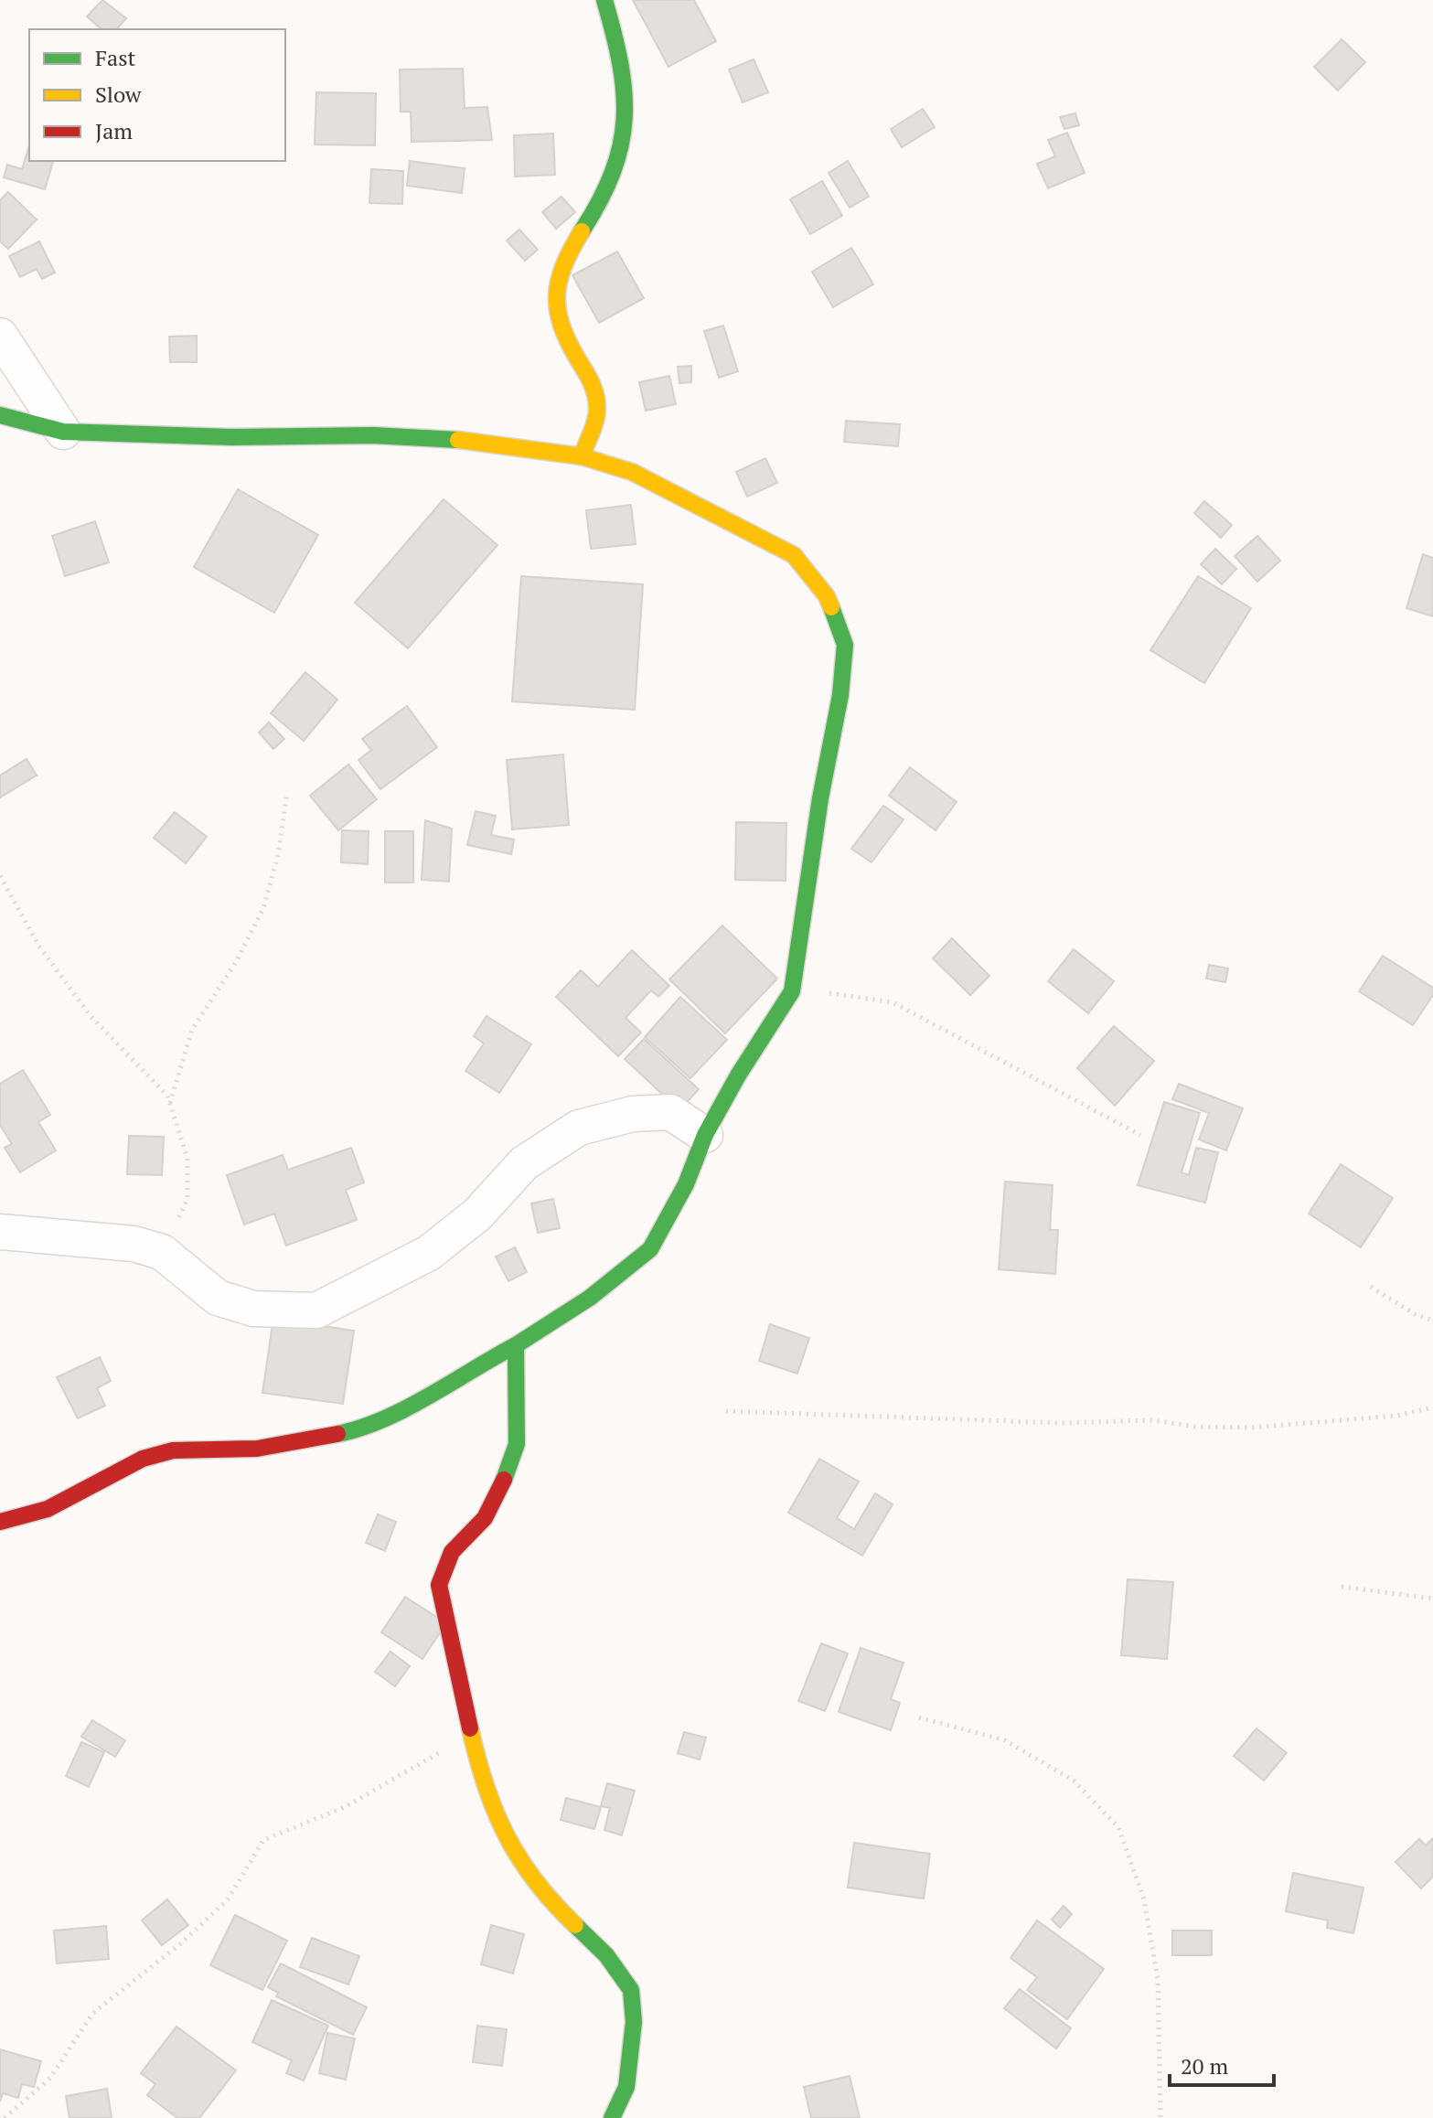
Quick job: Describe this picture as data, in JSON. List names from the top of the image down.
{
  "legend": ["Fast", "Slow", "Jam"],
  "scale_bar": "20 m"
}
